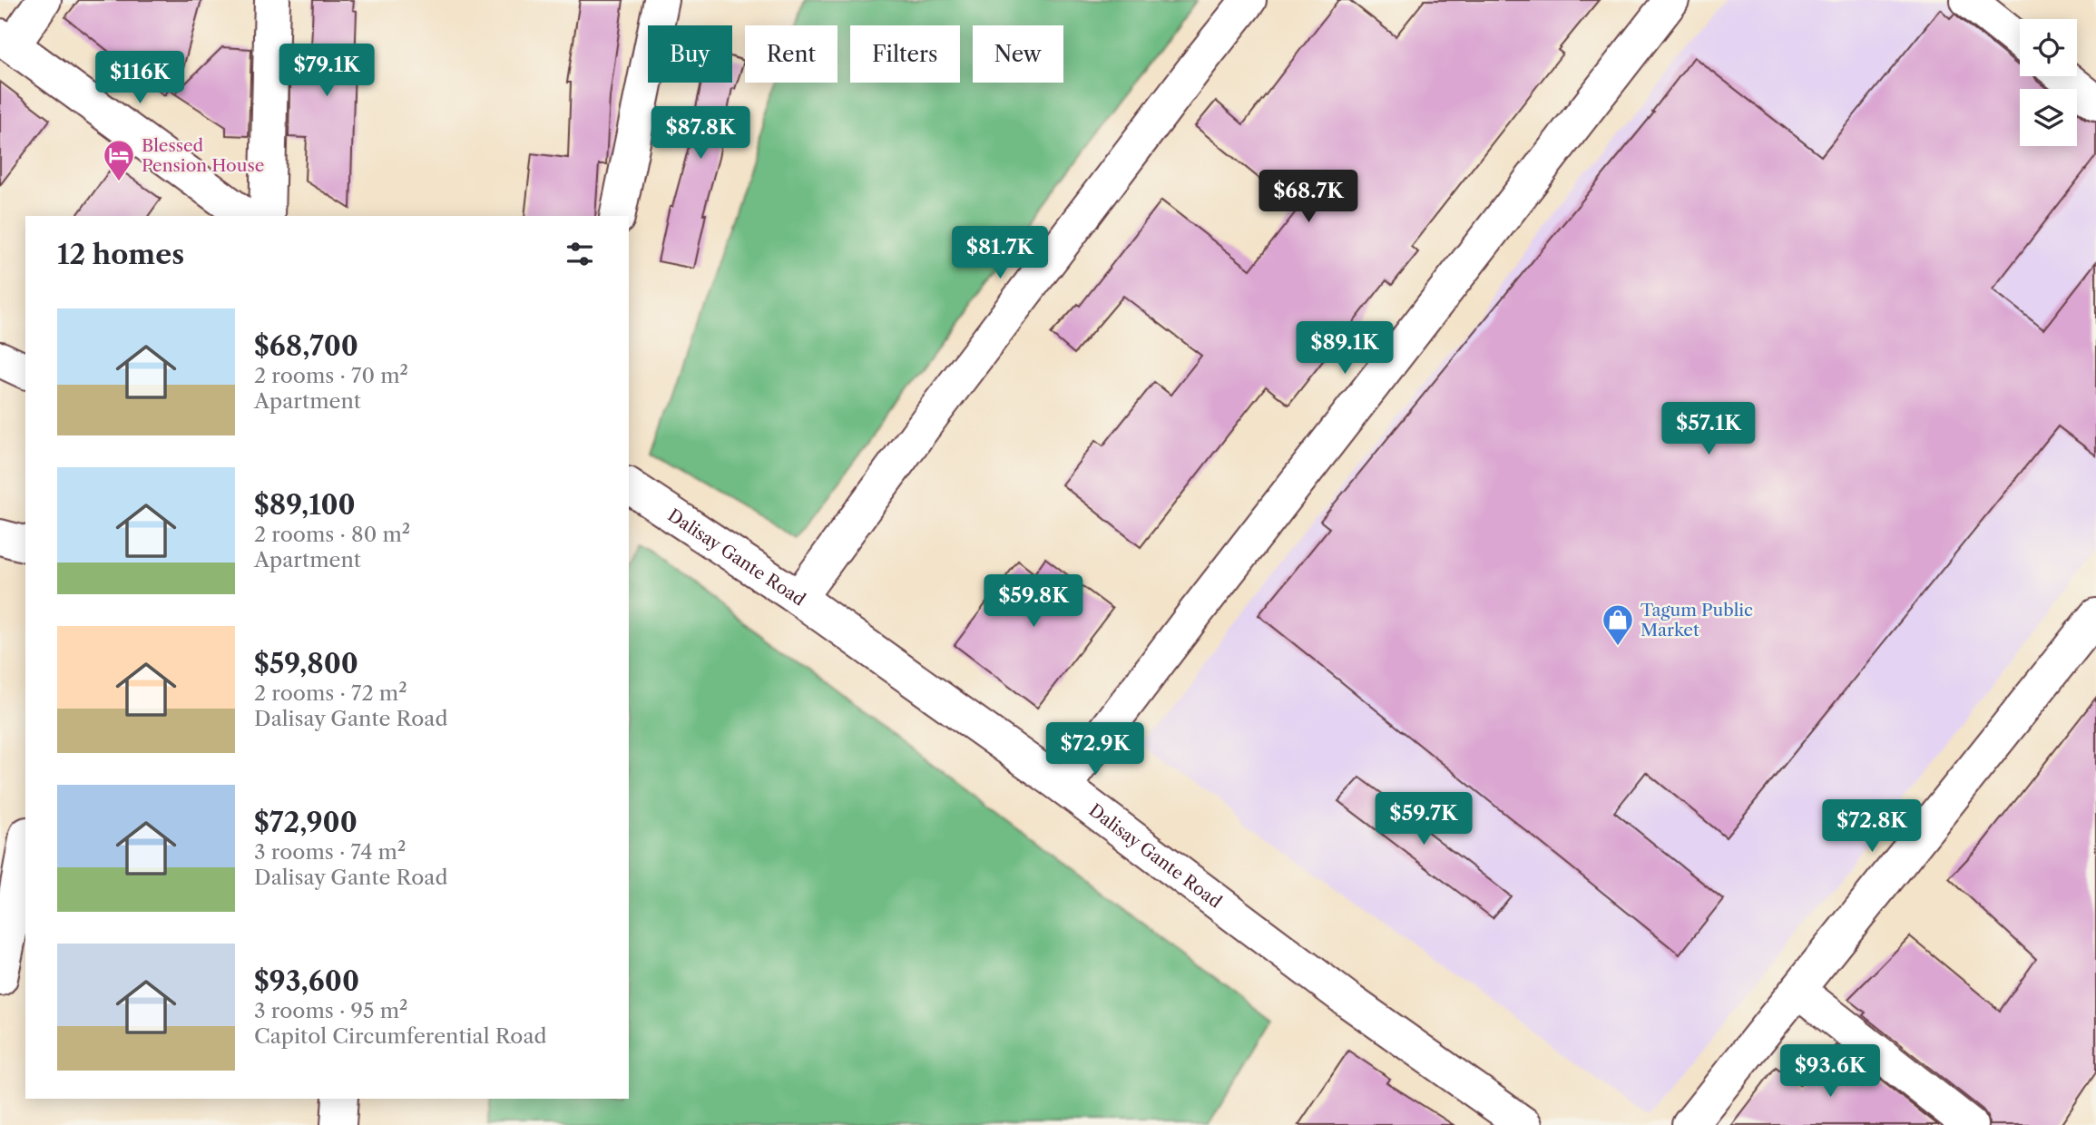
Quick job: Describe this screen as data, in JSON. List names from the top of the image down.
{
  "streets": {
    "main road": ["Dalisay Gante Road"]
  },
  "places": {
    "hotel": ["Blessed Pension House"],
    "shop": ["Tagum Public Market"]
  },
  "page": {
    "chip": [
      "Buy",
      "Rent",
      "Filters",
      "New"
    ],
    "price": [
      "$79.1K",
      "$116K",
      "$87.8K",
      "$68.7K",
      "$81.7K",
      "$89.1K",
      "$57.1K",
      "$59.8K",
      "$72.9K",
      "$59.7K",
      "$72.8K",
      "$93.6K"
    ],
    "heading": "12 homes",
    "list": [
      {
        "name": "$68,700",
        "note": "2 rooms · 70 m² · Apartment"
      },
      {
        "name": "$89,100",
        "note": "2 rooms · 80 m² · Apartment"
      },
      {
        "name": "$59,800",
        "note": "2 rooms · 72 m² · Dalisay Gante Road"
      },
      {
        "name": "$72,900",
        "note": "3 rooms · 74 m² · Dalisay Gante Road"
      },
      {
        "name": "$93,600",
        "note": "3 rooms · 95 m² · Capitol Circumferential Road"
      }
    ]
  }
}
